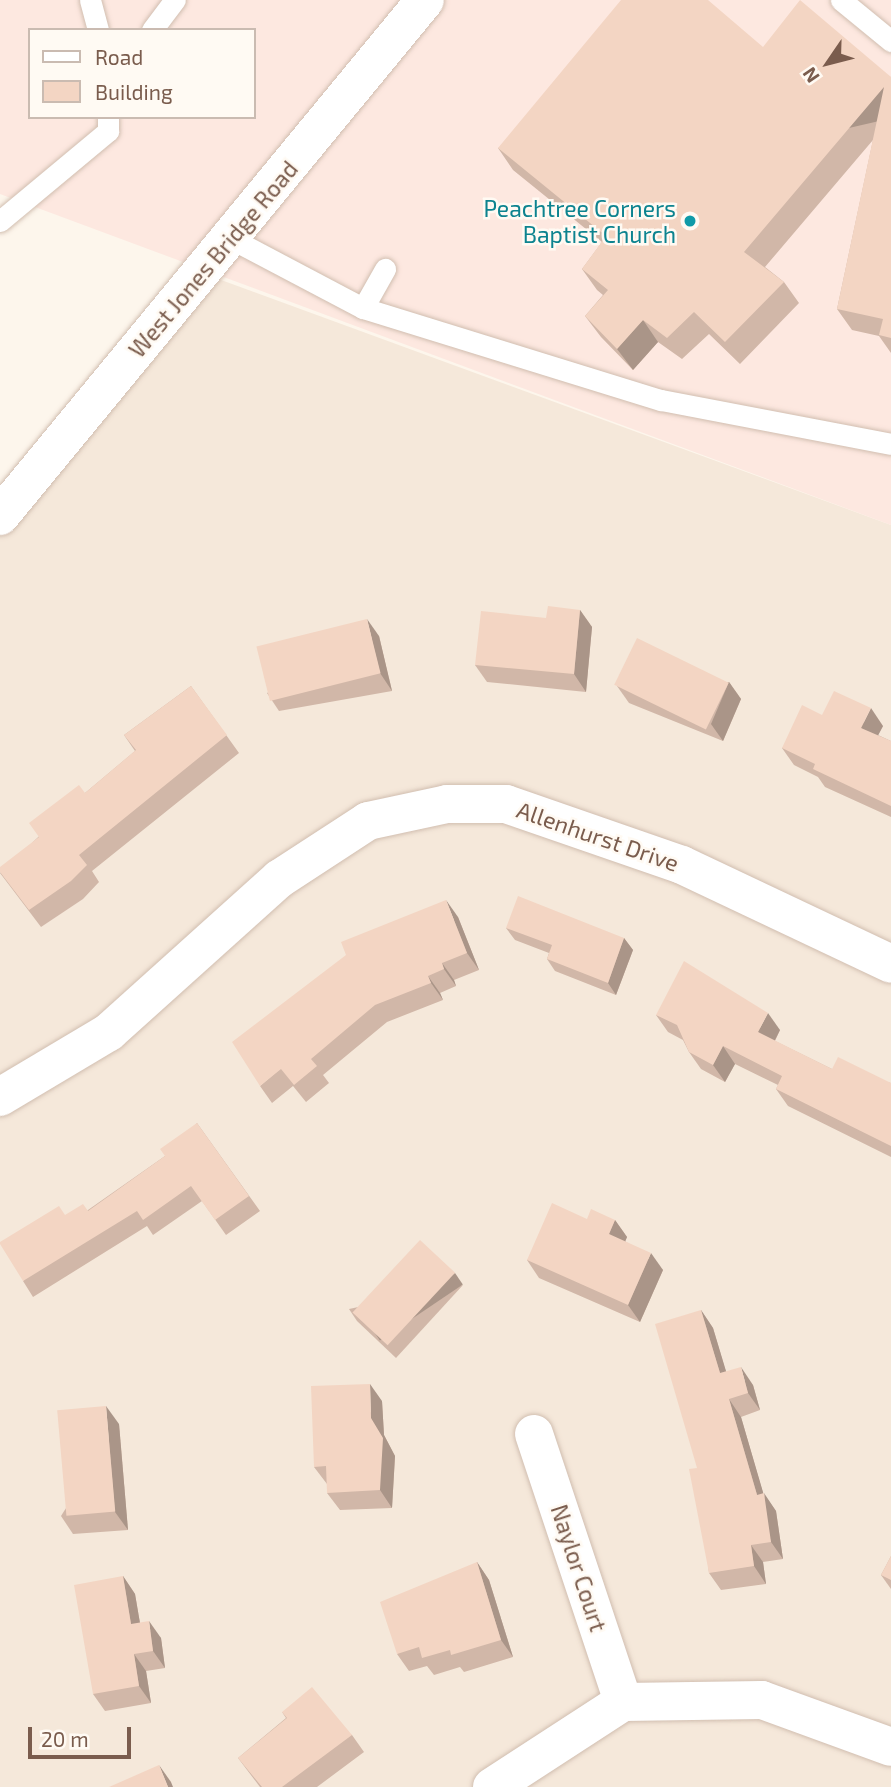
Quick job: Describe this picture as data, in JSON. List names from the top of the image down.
{
  "streets": {
    "street": ["West Jones Bridge Road", "Allenhurst Drive", "Naylor Court"]
  },
  "places": ["Peachtree Corners Baptist Church"],
  "legend": ["Road", "Building"],
  "scale_bar": "20 m",
  "north": "bottom left"
}
